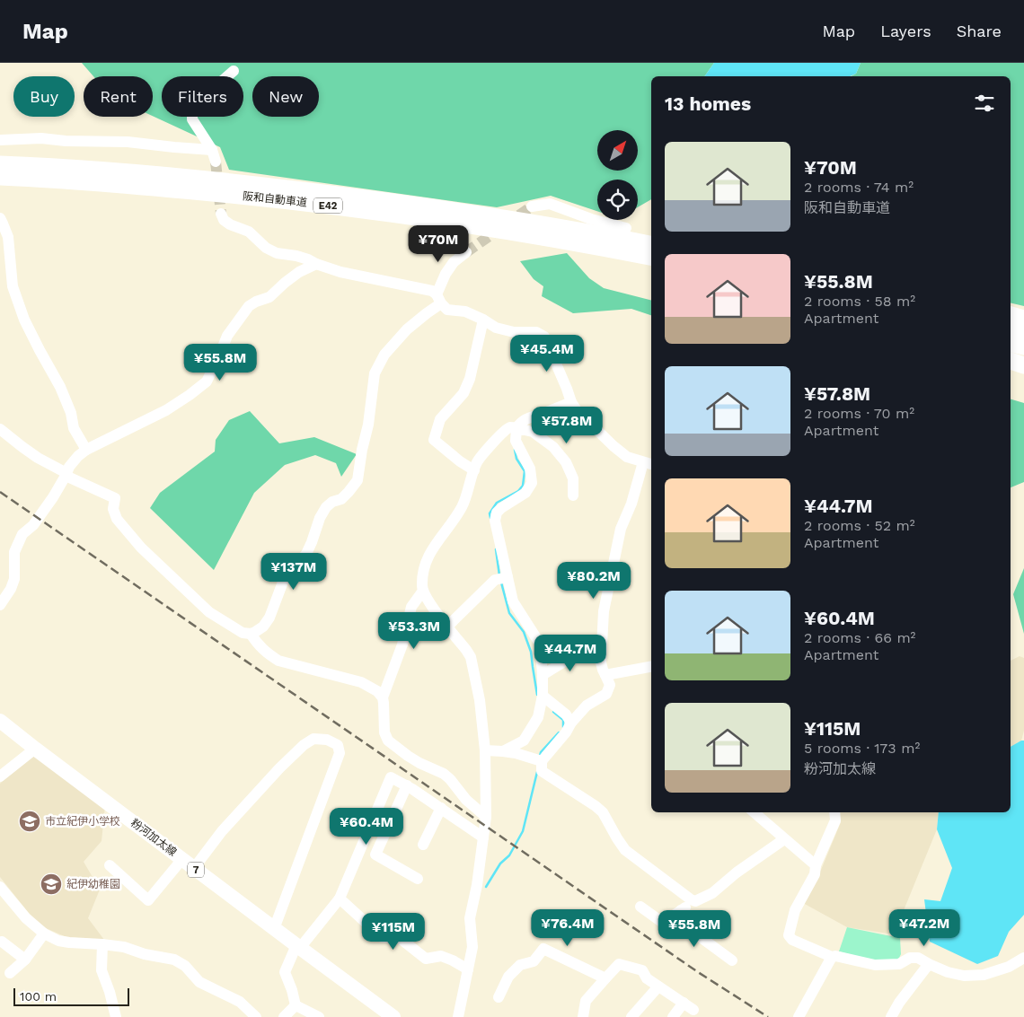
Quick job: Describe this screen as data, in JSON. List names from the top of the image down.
{
  "streets": {
    "highway": ["阪和自動車道", "E42"],
    "main road": ["粉河加太線", "7"]
  },
  "places": {
    "school or university": ["市立紀伊小学校", "紀伊幼稚園"]
  },
  "scale_bar": "100 m",
  "north": "top right",
  "page": {
    "header": "Map",
    "nav": ["Map", "Layers", "Share"],
    "chip": [
      "Buy",
      "Rent",
      "Filters",
      "New"
    ],
    "heading": "13 homes",
    "list": [
      {
        "name": "¥70M",
        "note": "2 rooms · 74 m² · 阪和自動車道"
      },
      {
        "name": "¥55.8M",
        "note": "2 rooms · 58 m² · Apartment"
      },
      {
        "name": "¥57.8M",
        "note": "2 rooms · 70 m² · Apartment"
      },
      {
        "name": "¥44.7M",
        "note": "2 rooms · 52 m² · Apartment"
      },
      {
        "name": "¥60.4M",
        "note": "2 rooms · 66 m² · Apartment"
      },
      {
        "name": "¥115M",
        "note": "5 rooms · 173 m² · 粉河加太線"
      }
    ],
    "price": [
      "¥70M",
      "¥45.4M",
      "¥55.8M",
      "¥57.8M",
      "¥137M",
      "¥80.2M",
      "¥53.3M",
      "¥44.7M",
      "¥60.4M",
      "¥76.4M",
      "¥47.2M",
      "¥55.8M",
      "¥115M"
    ],
    "scale": "100 m"
  }
}
